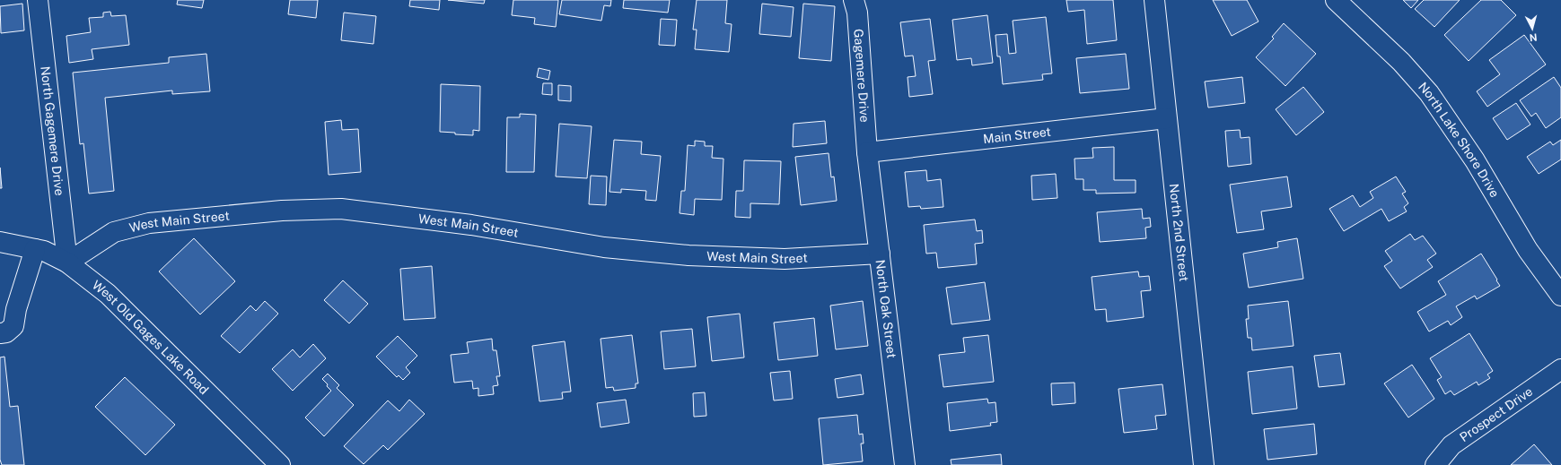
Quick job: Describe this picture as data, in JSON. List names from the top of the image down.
{
  "streets": {
    "street": [
      "Gagemere Drive",
      "North Gagemere Drive",
      "Main Street",
      "North Lake Shore Drive",
      "West Main Street",
      "North 2nd Street",
      "North Oak Street",
      "West Old Gages Lake Road",
      "Prospect Drive"
    ]
  },
  "crossings": [
    ["Gagemere Drive", "Main Street"],
    ["Gagemere Drive", "North Oak Street"],
    ["North Gagemere Drive", "West Main Street"],
    ["North Gagemere Drive", "West Old Gages Lake Road"],
    ["Main Street", "North 2nd Street"],
    ["Main Street", "North Oak Street"],
    ["West Main Street", "North Oak Street"],
    ["West Main Street", "West Old Gages Lake Road"]
  ],
  "north": "bottom"
}
